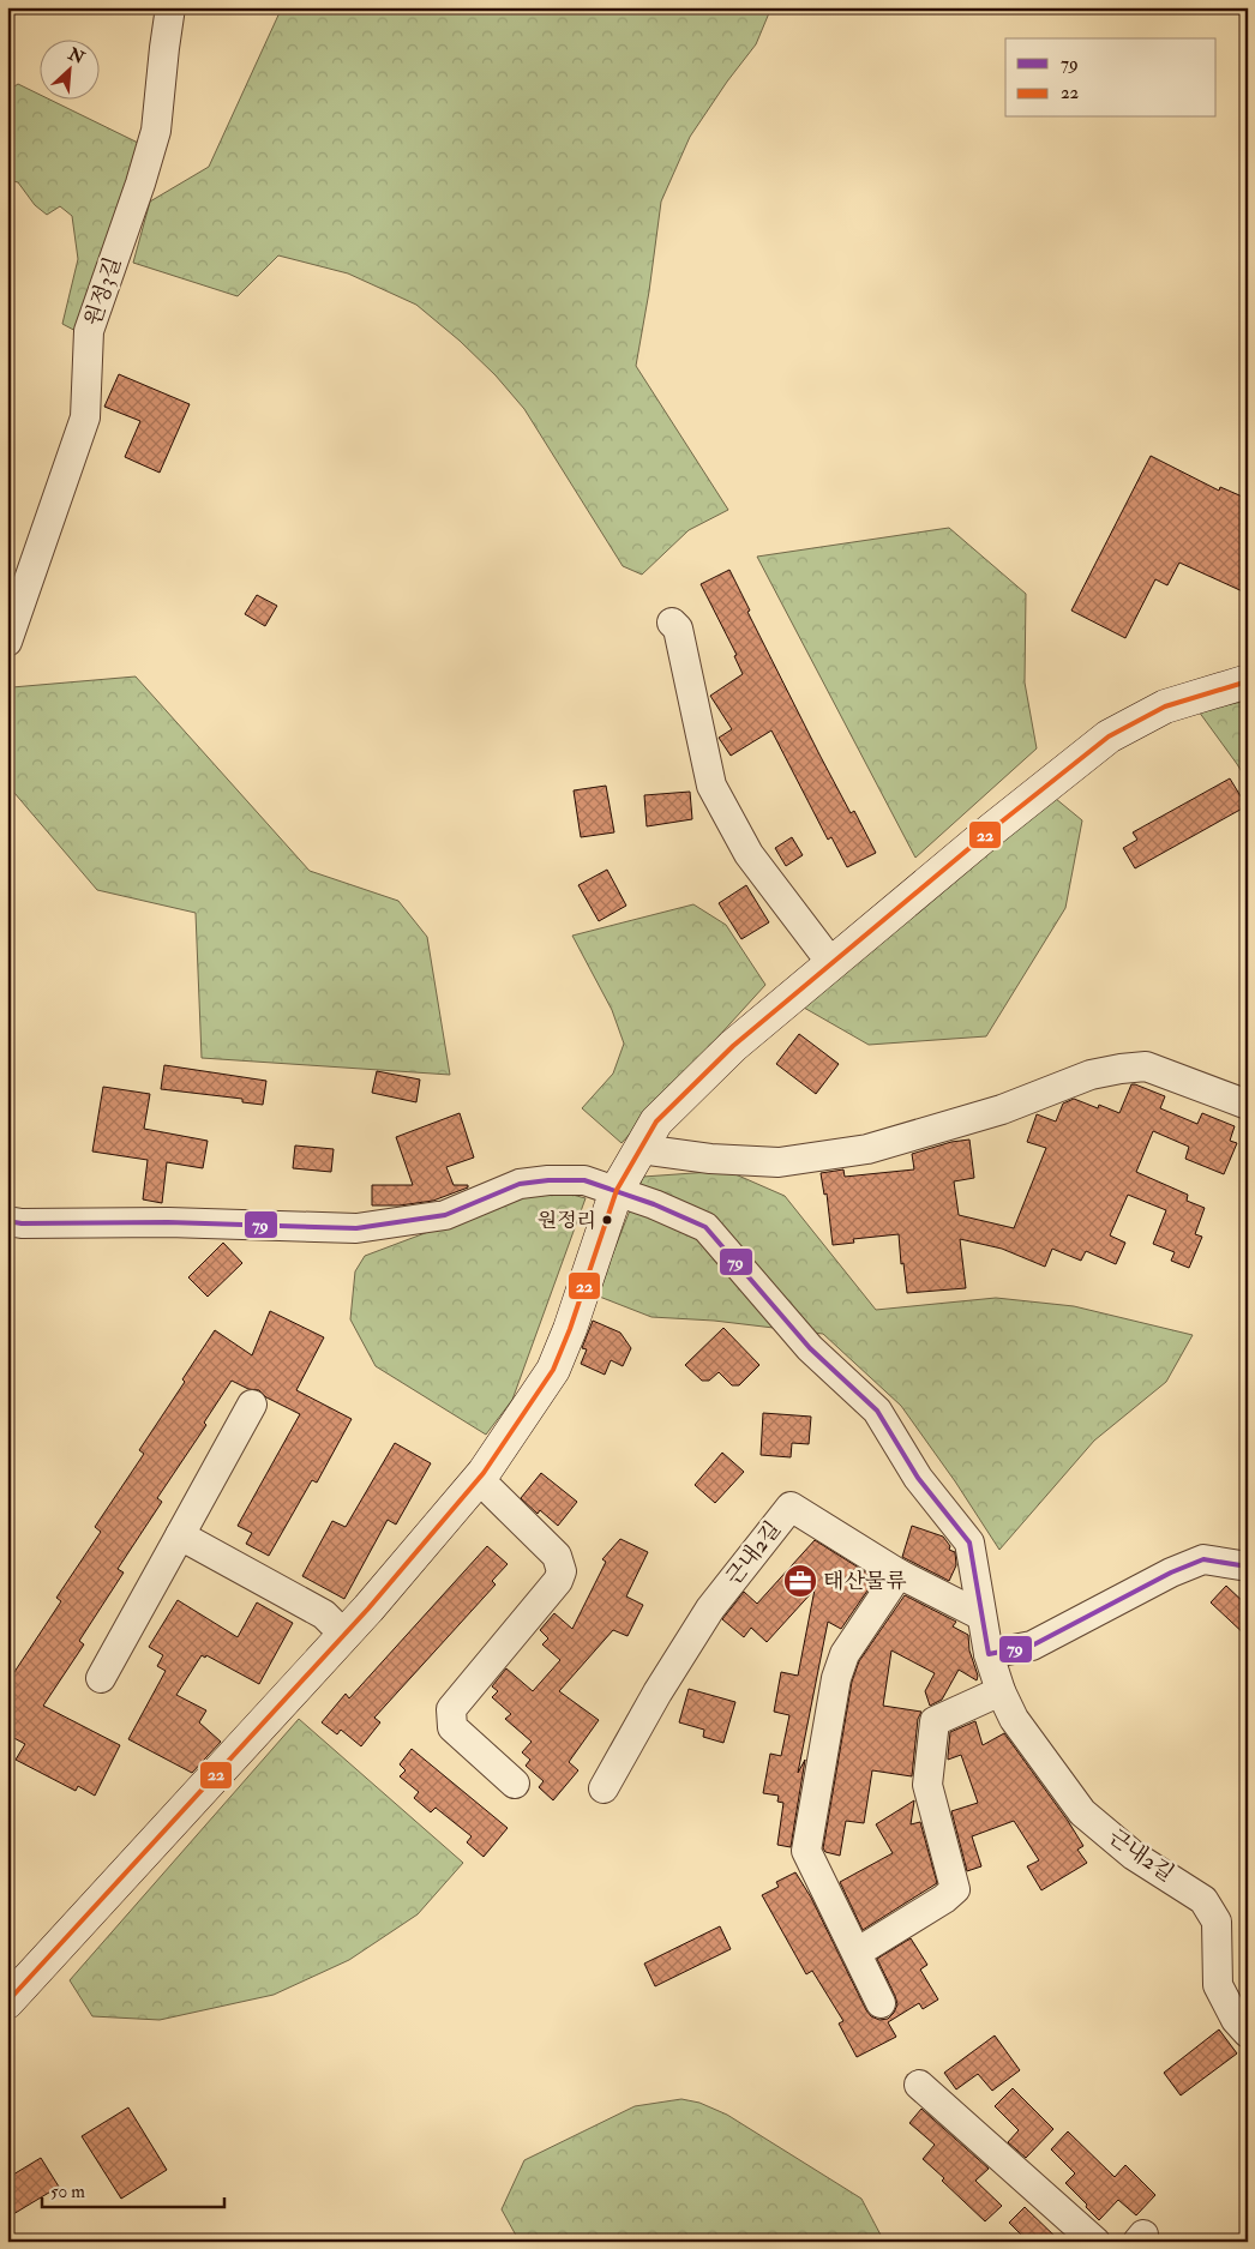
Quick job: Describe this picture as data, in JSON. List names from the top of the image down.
{
  "streets": {
    "street": ["원정3길", "근내2길"]
  },
  "places": {
    "other": ["원정리"],
    "office": ["태산물류"]
  },
  "lines": ["transit line 22", "transit line 79"],
  "legend": ["79", "22"],
  "scale_bar": "50 m",
  "north": "top right"
}
